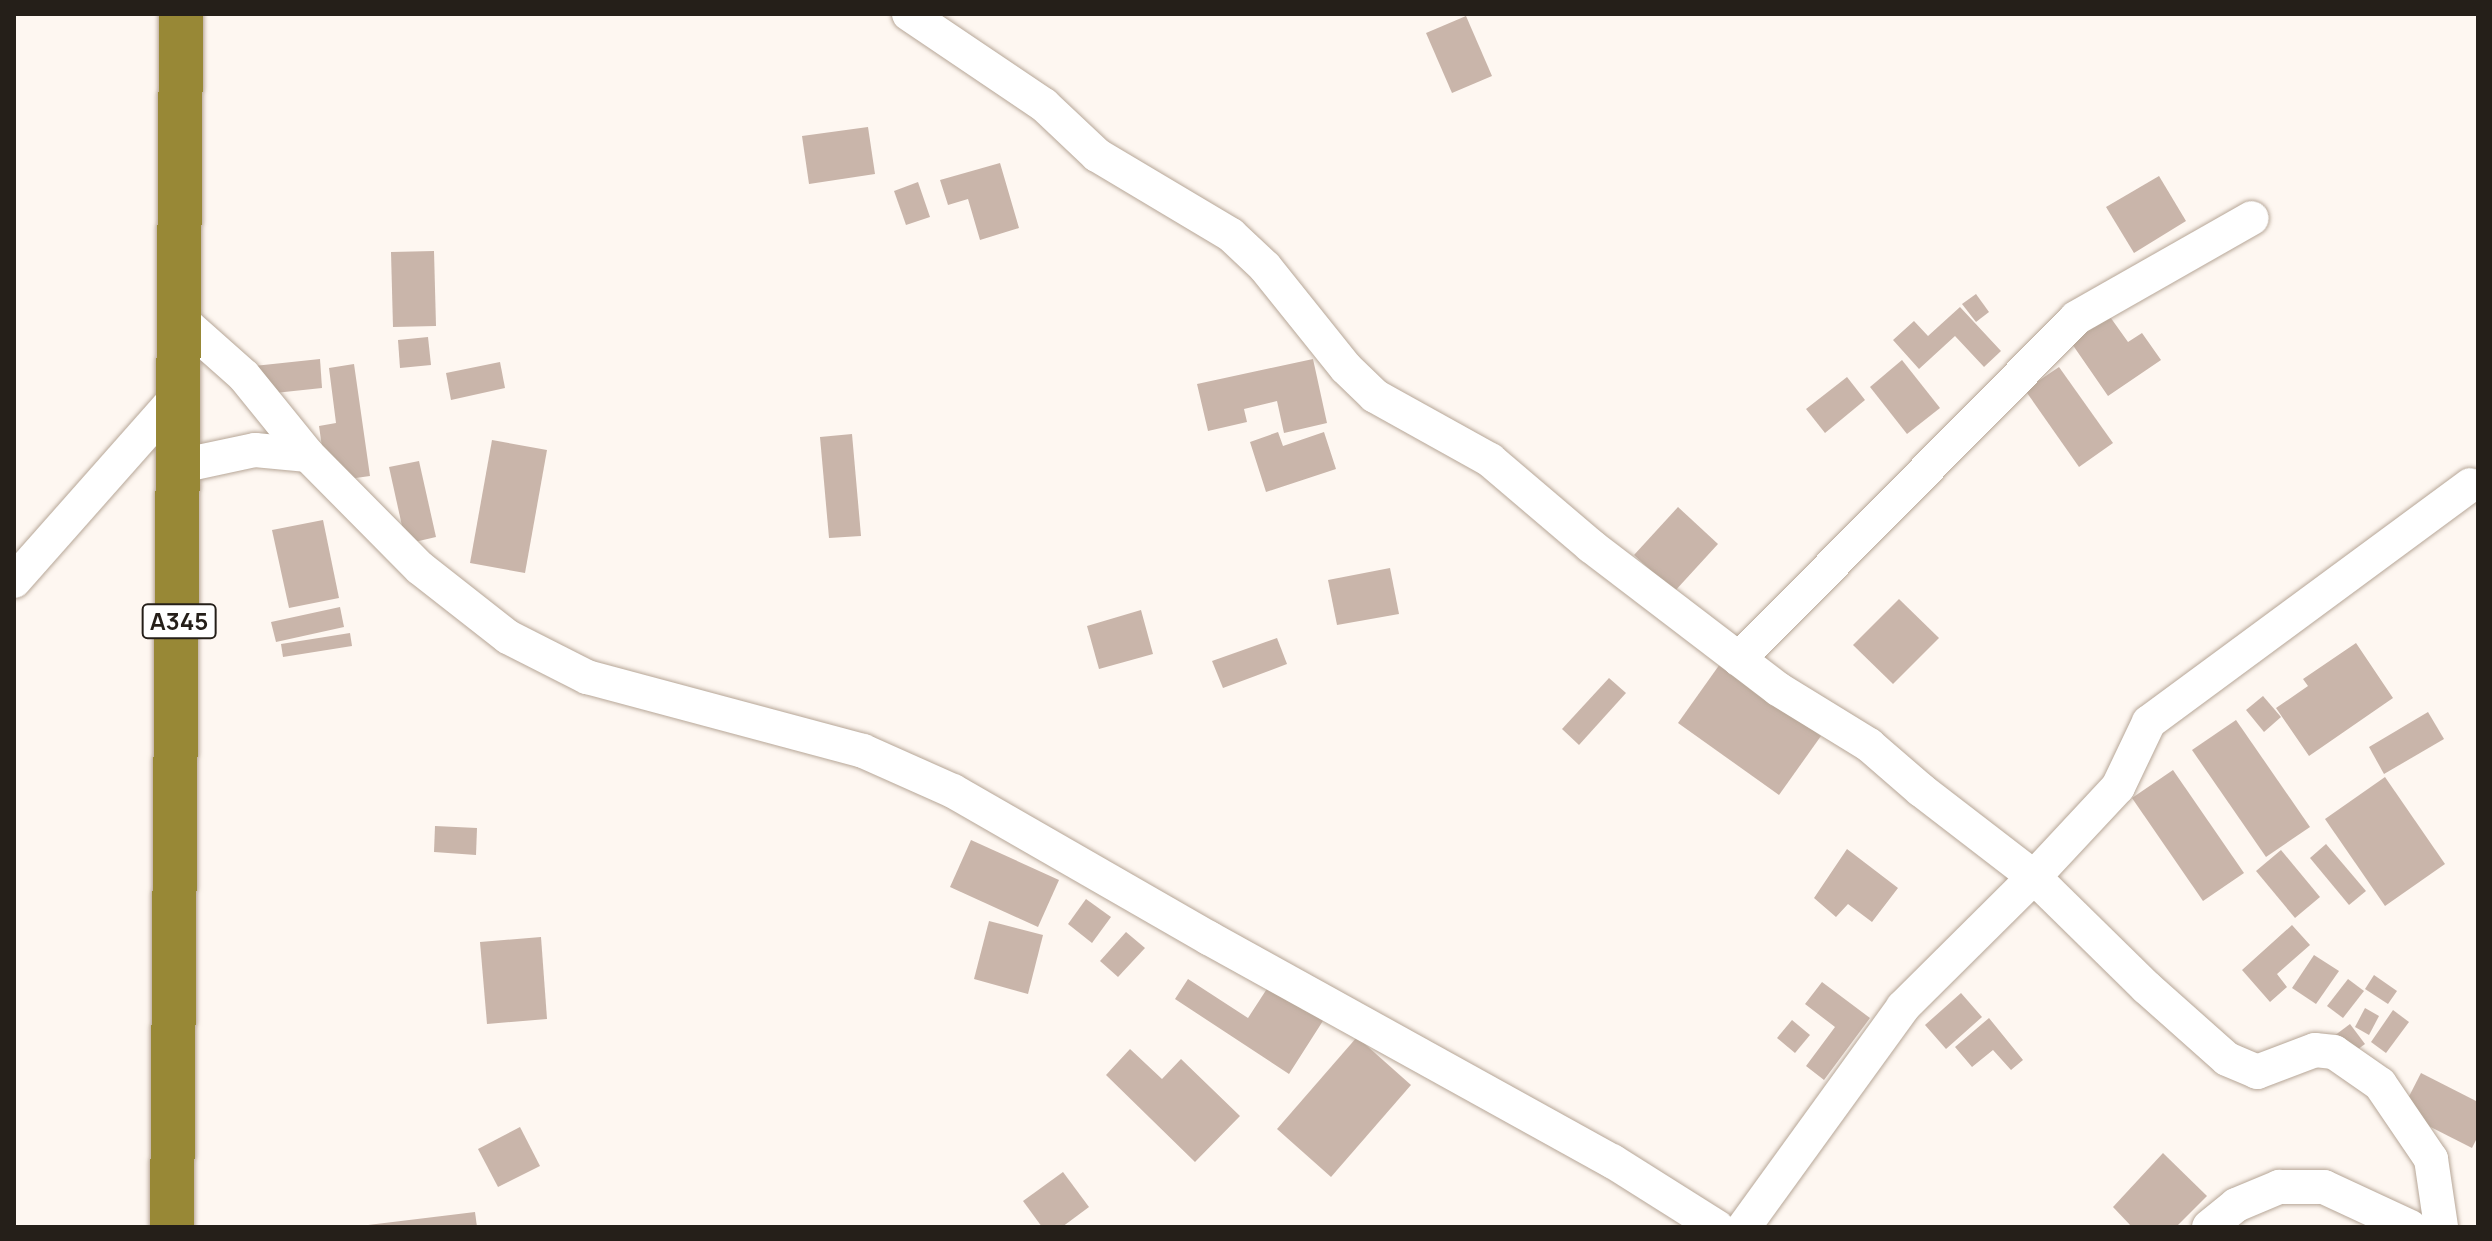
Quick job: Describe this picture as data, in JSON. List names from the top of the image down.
{
  "streets": {
    "highway": ["A345"]
  }
}
